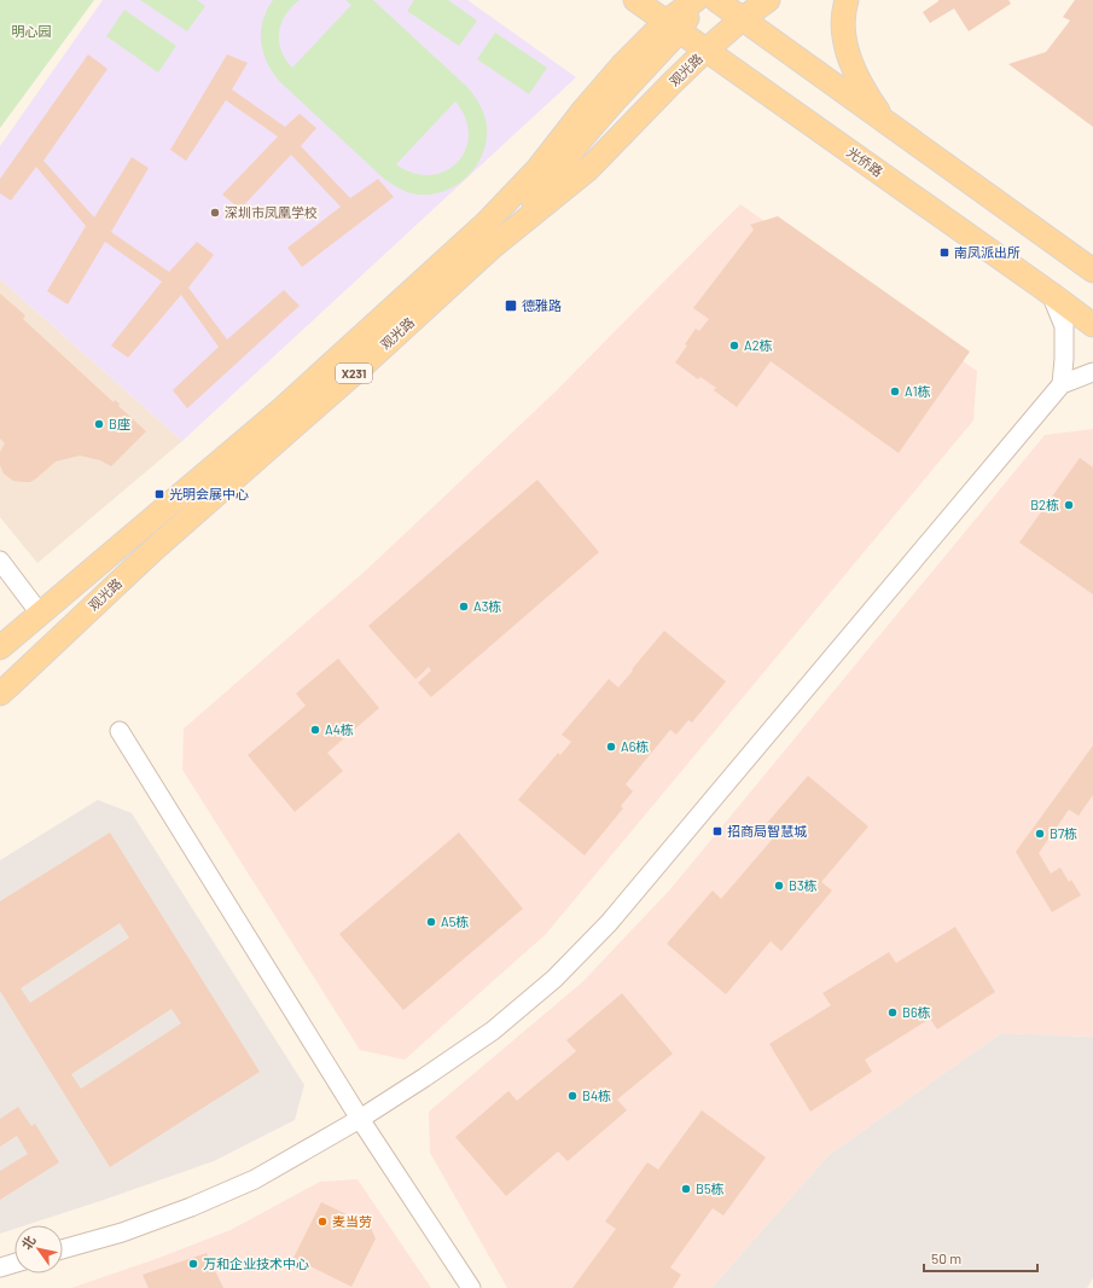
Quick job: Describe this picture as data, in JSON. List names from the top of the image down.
{
  "streets": {
    "main road": ["观光路", "光侨路", "X231"]
  },
  "crossings": [
    ["观光路", "光侨路"],
    ["观光路", "X231"],
    ["光侨路", "X231"]
  ],
  "parks": ["明心园"],
  "places": {
    "other": [
      "深圳市凤凰学校",
      "A2栋",
      "A1栋",
      "B座",
      "B2栋",
      "A3栋",
      "A4栋",
      "A6栋",
      "B7栋",
      "B3栋",
      "A5栋",
      "B6栋",
      "B4栋",
      "B5栋",
      "麦当劳",
      "万和企业技术中心"
    ],
    "transit": [
      "南凤派出所",
      "德雅路",
      "光明会展中心",
      "招商局智慧城"
    ]
  },
  "scale_bar": "50 m",
  "north": "top left"
}
